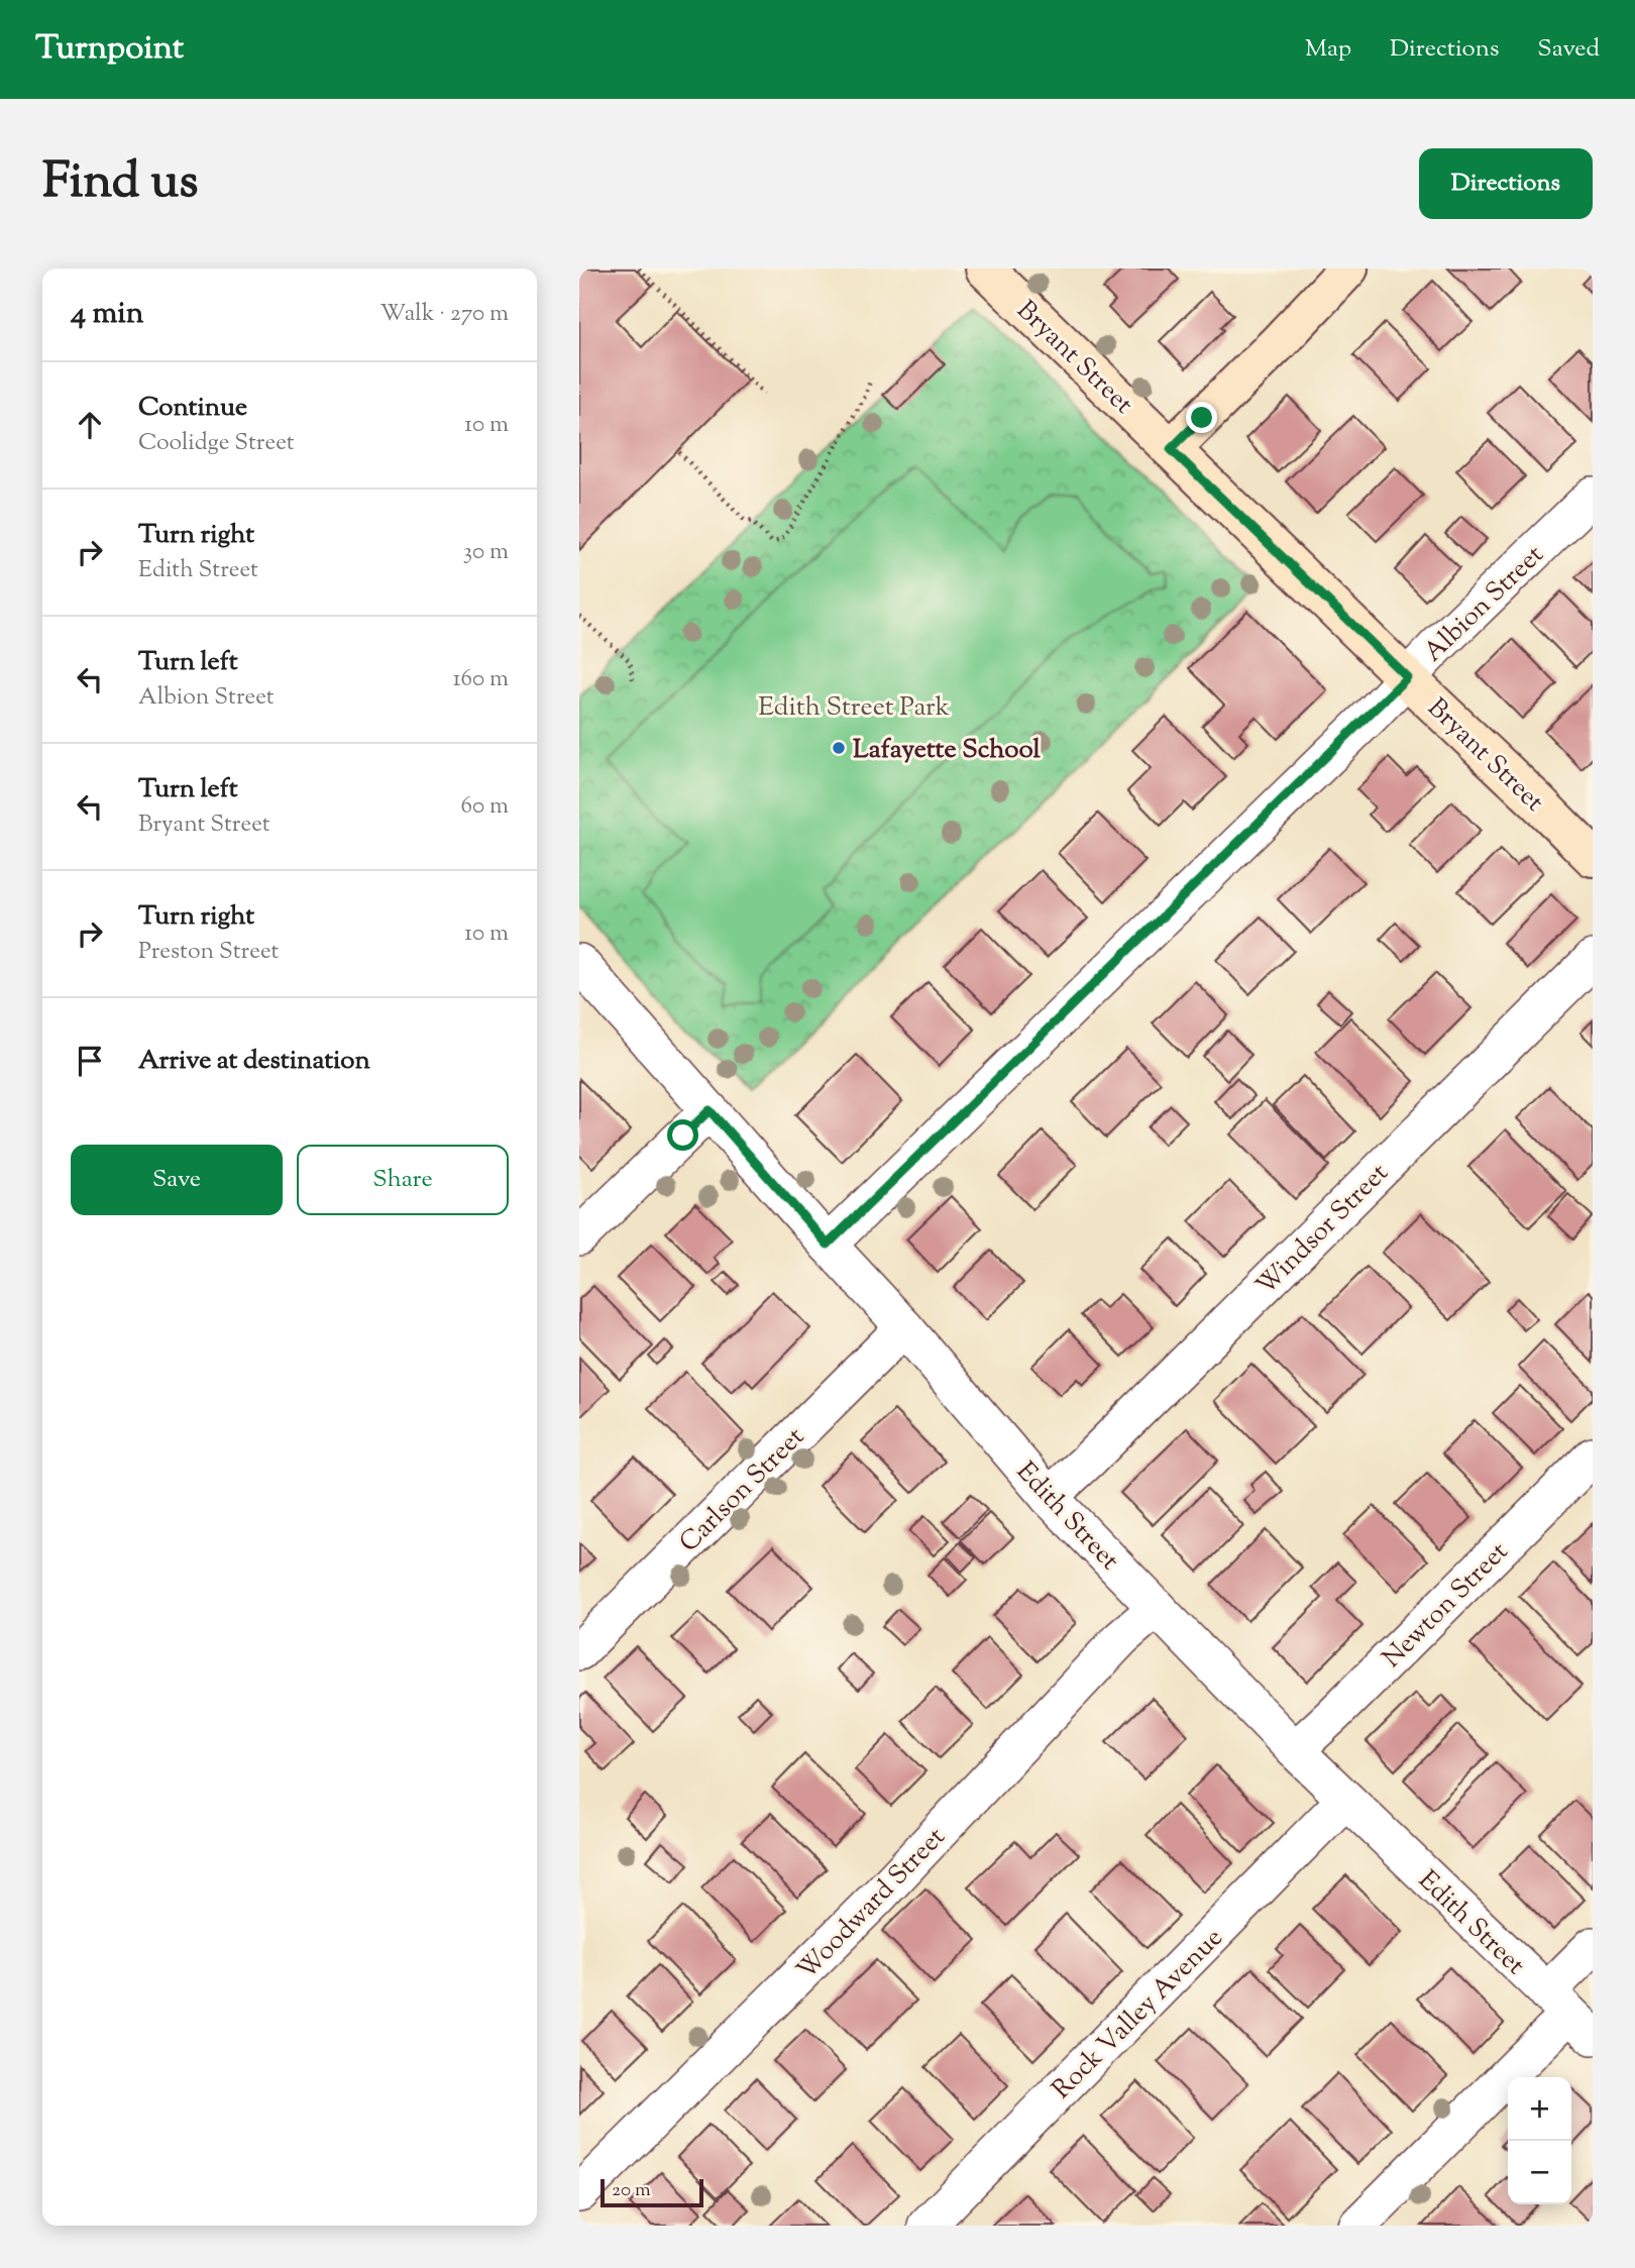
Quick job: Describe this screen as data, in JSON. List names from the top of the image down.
{
  "streets": {
    "main road": ["Bryant Street"],
    "street": [
      "Albion Street",
      "Windsor Street",
      "Carlson Street",
      "Edith Street",
      "Newton Street",
      "Woodward Street",
      "Rock Valley Avenue"
    ]
  },
  "crossings": [
    ["Bryant Street", "Albion Street"],
    ["Albion Street", "Edith Street"],
    ["Windsor Street", "Edith Street"],
    ["Carlson Street", "Edith Street"],
    ["Edith Street", "Newton Street"],
    ["Edith Street", "Woodward Street"],
    ["Edith Street", "Rock Valley Avenue"]
  ],
  "parks": ["Edith Street Park"],
  "places": ["Lafayette School"],
  "scale_bar": "20 m",
  "page": {
    "header": "Turnpoint",
    "nav": ["Map", "Directions", "Saved"],
    "title": "Find us",
    "buttons": [
      "Directions",
      ["Save", "Share"]
    ],
    "heading": ["4 min", "Walk · 270 m"],
    "list": [
      ["Continue", "Coolidge Street", "10 m"],
      ["Turn right", "Edith Street", "30 m"],
      ["Turn left", "Albion Street", "160 m"],
      ["Turn left", "Bryant Street", "60 m"],
      ["Turn right", "Preston Street", "10 m"],
      "Arrive at destination"
    ],
    "map_buttons": ["+", "−"],
    "scale": "20 m"
  }
}
